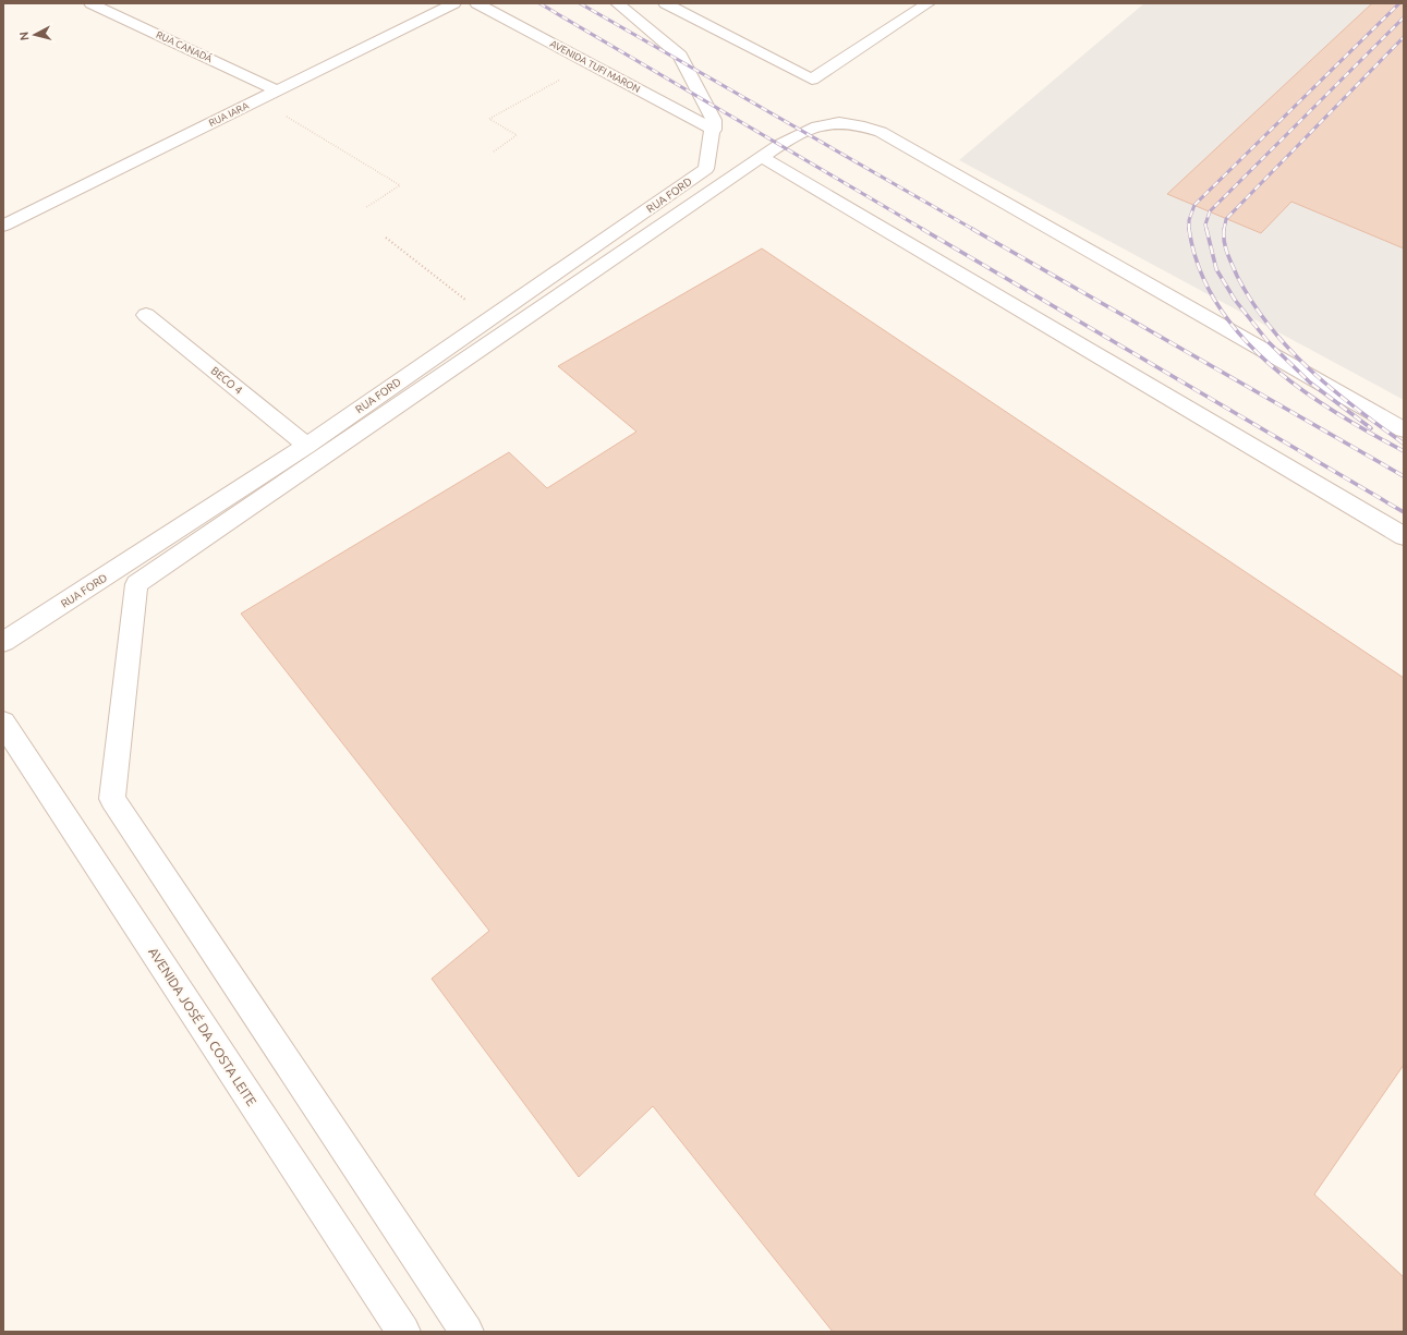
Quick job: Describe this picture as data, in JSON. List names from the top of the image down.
{
  "streets": {
    "street": [
      "RUA CANADÁ",
      "AVENIDA TUFI MARON",
      "RUA IARA",
      "RUA FORD",
      "BECO 4",
      "AVENIDA JOSÉ DA COSTA LEITE"
    ]
  },
  "crossings": [
    ["RUA CANADÁ", "RUA IARA"],
    ["AVENIDA TUFI MARON", "RUA FORD"],
    ["RUA FORD", "BECO 4"]
  ],
  "north": "left"
}
